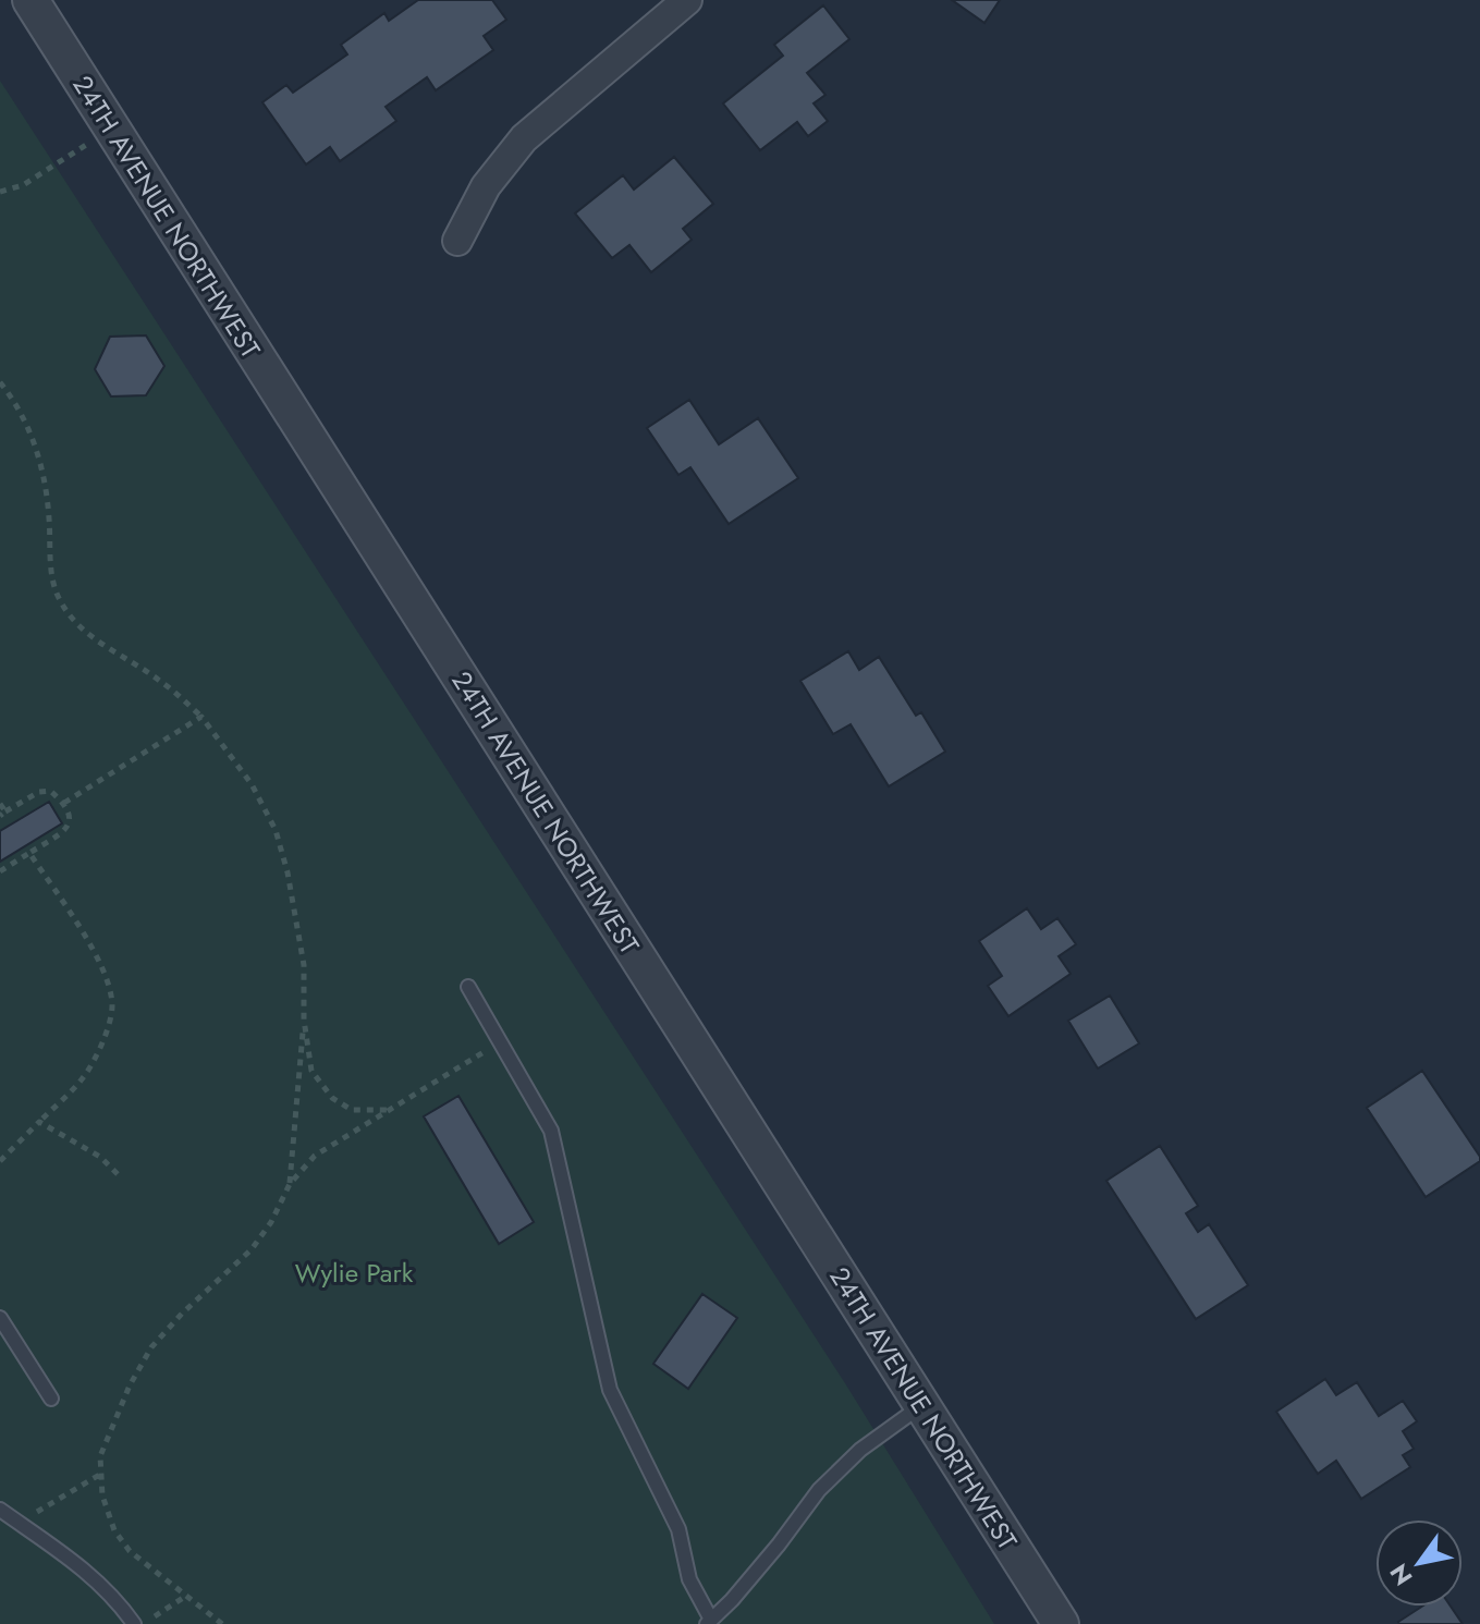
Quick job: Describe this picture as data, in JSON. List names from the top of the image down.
{
  "streets": {
    "street": ["24TH AVENUE NORTHWEST"]
  },
  "parks": ["Wylie Park"],
  "north": "bottom left"
}
